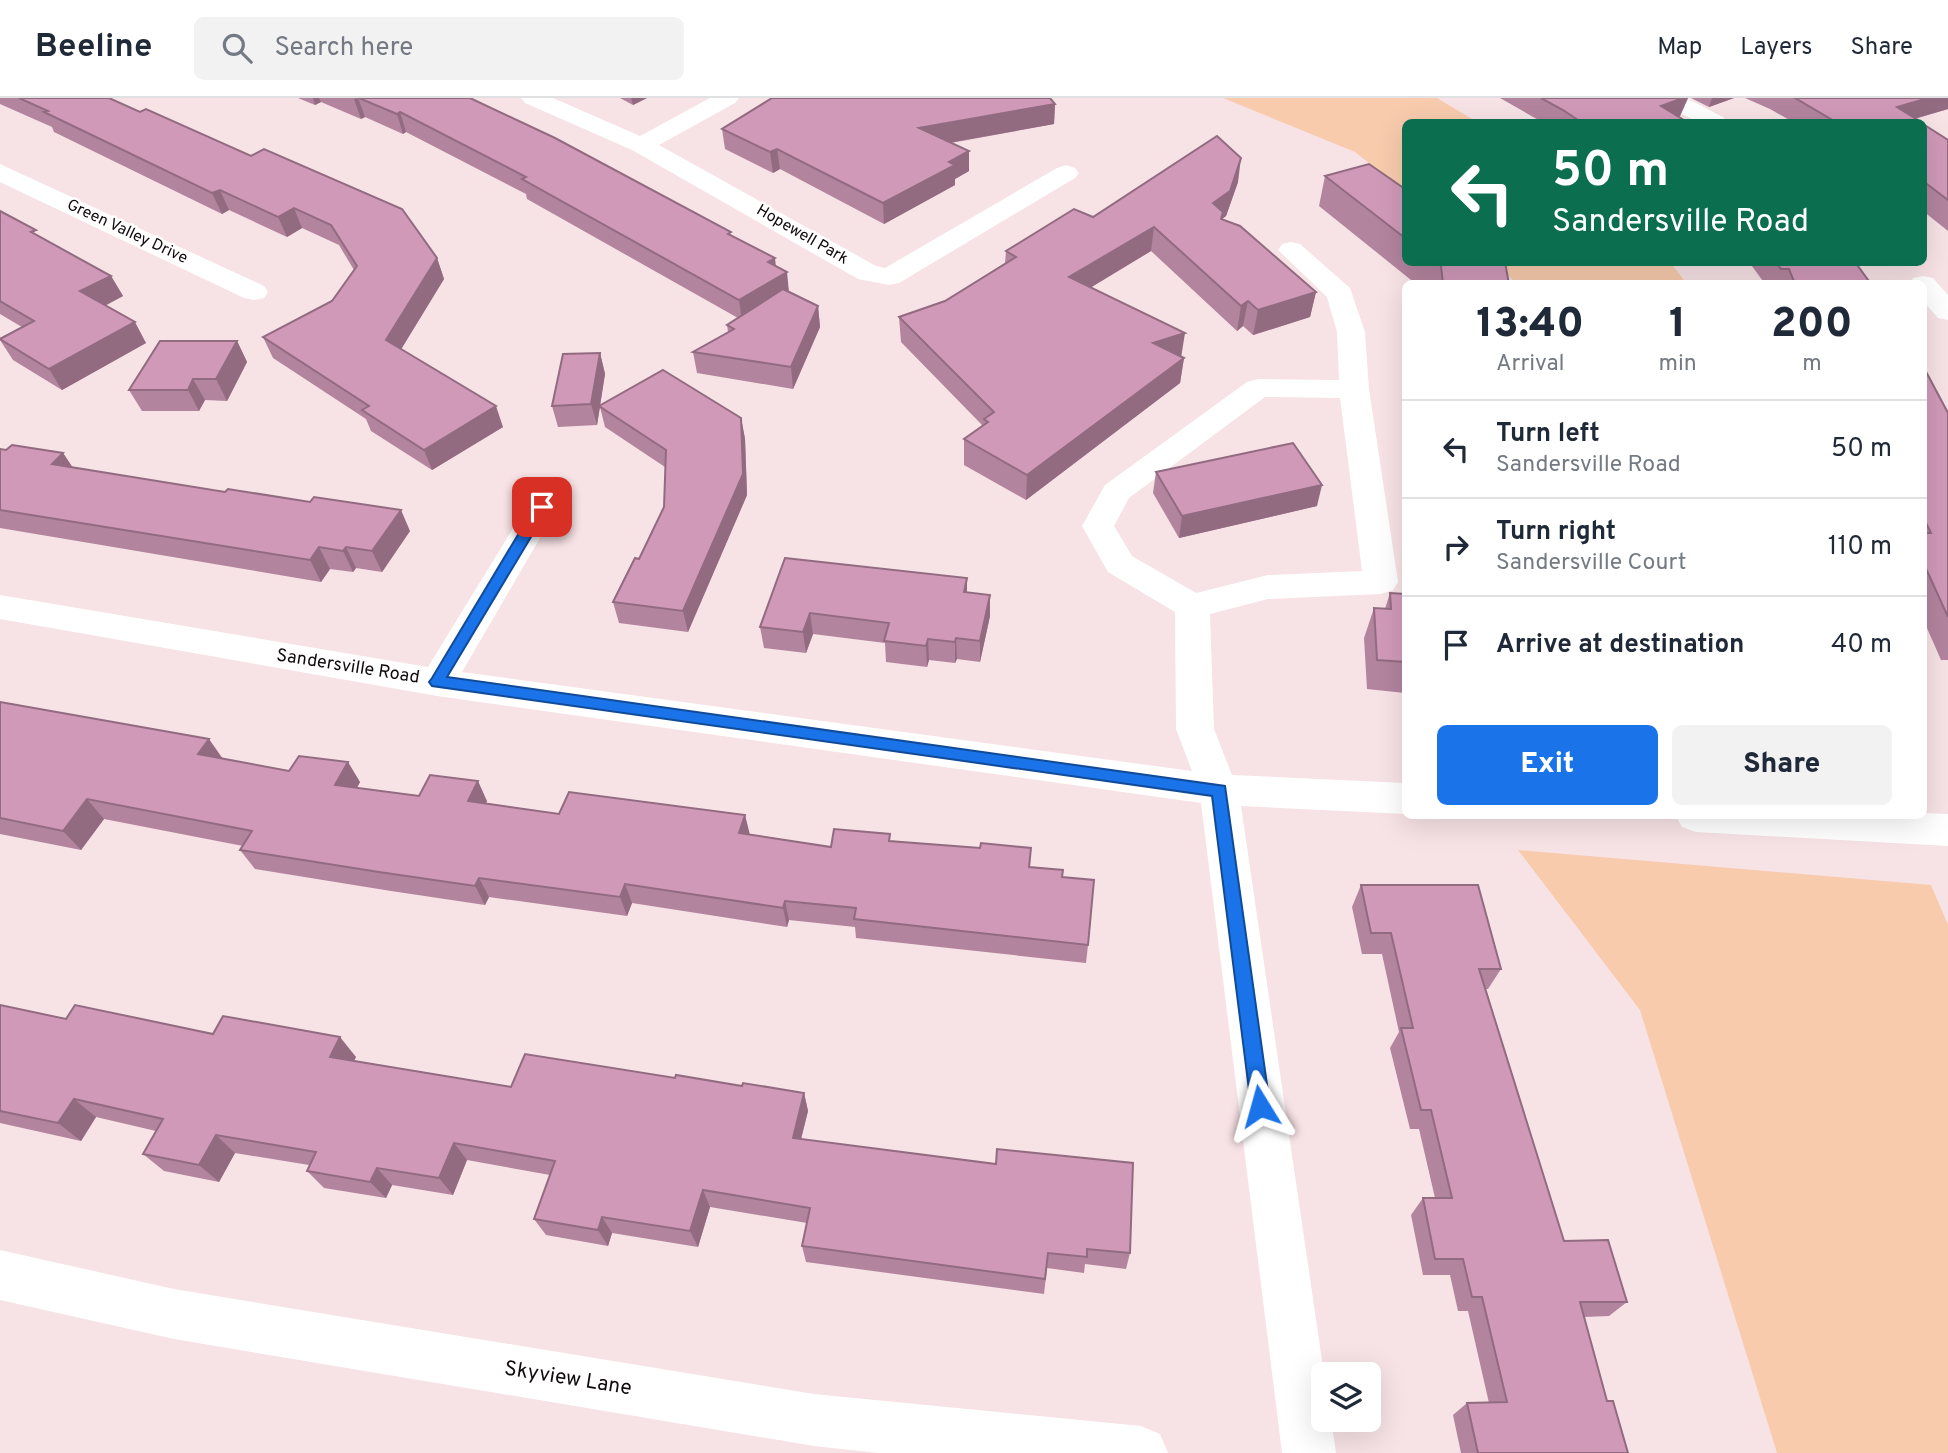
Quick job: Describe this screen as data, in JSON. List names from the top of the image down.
{
  "streets": {
    "street": [
      "Green Valley Drive",
      "Hopewell Park",
      "Sandersville Road",
      "Skyview Lane"
    ]
  },
  "page": {
    "header": "Beeline",
    "search": "Search here",
    "nav": ["Map", "Layers", "Share"],
    "turn": ["50 m", "Sandersville Road"],
    "eta": [
      "13:40",
      "Arrival",
      "1",
      "min",
      "200",
      "m"
    ],
    "list": [
      {
        "name": "Turn left",
        "note": "Sandersville Road",
        "value": "50 m"
      },
      {
        "name": "Turn right",
        "note": "Sandersville Court",
        "value": "110 m"
      },
      {
        "name": "Arrive at destination",
        "value": "40 m"
      }
    ],
    "buttons": ["Exit", "Share"]
  }
}
